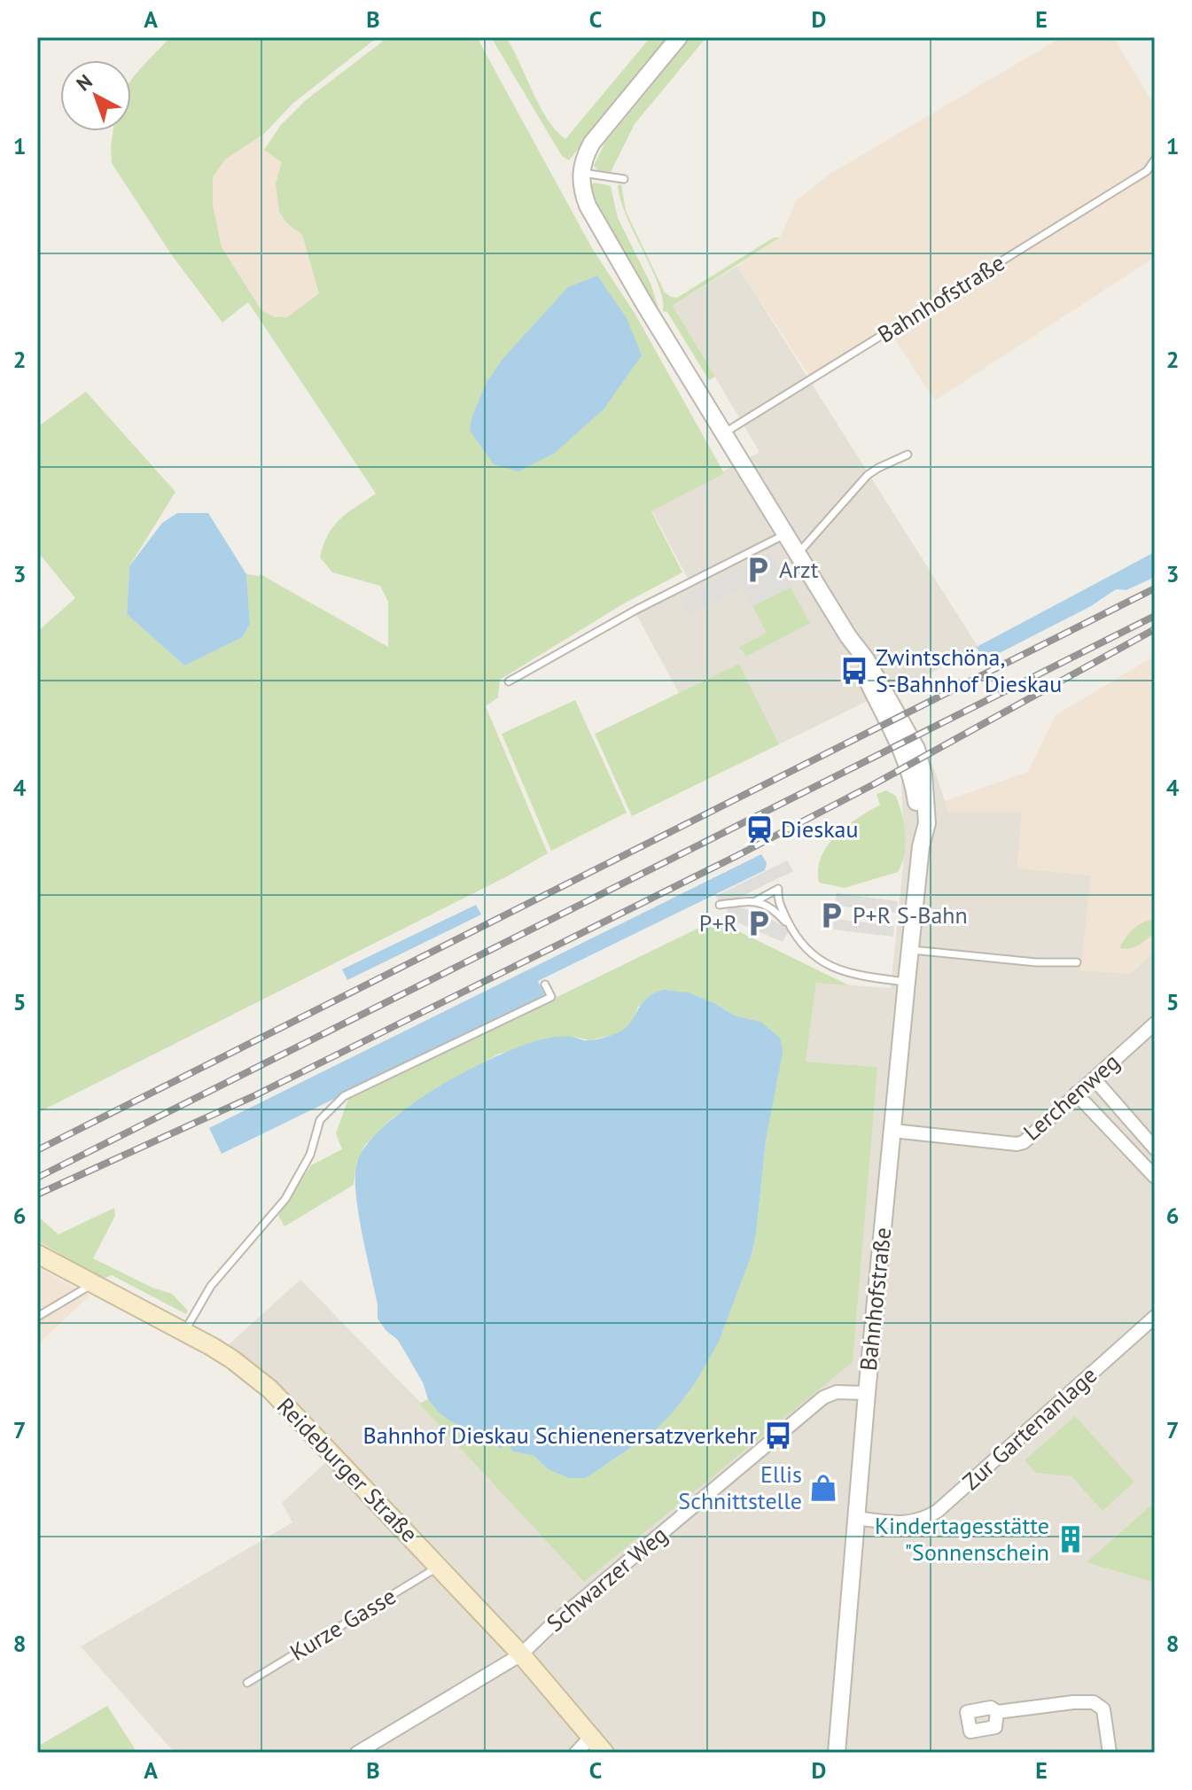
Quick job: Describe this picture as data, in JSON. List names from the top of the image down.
{
  "streets": {
    "main road": ["Reideburger Straße"],
    "street": [
      "Bahnhofstraße",
      "Lerchenweg",
      "Zur Gartenanlage",
      "Schwarzer Weg"
    ],
    "lane": ["Kurze Gasse"]
  },
  "crossings": [
    ["Bahnhofstraße", "Lerchenweg"],
    ["Bahnhofstraße", "Zur Gartenanlage"],
    ["Bahnhofstraße", "Schwarzer Weg"],
    ["Reideburger Straße", "Schwarzer Weg"],
    ["Reideburger Straße", "Kurze Gasse"]
  ],
  "places": {
    "parking": ["Arzt", "P+R S-Bahn", "P+R"],
    "bus stop": ["Zwintschöna, S-Bahnhof Dieskau", "Bahnhof Dieskau Schienenersatzverkehr"],
    "station": ["Dieskau"],
    "shop": ["Ellis Schnittstelle"],
    "building": ["Kindertagesstätte \"Sonnenschein"]
  },
  "north": "top left",
  "grid": {
    "columns": [
      "A",
      "B",
      "C",
      "D",
      "E"
    ],
    "rows": [
      "1",
      "2",
      "3",
      "4",
      "5",
      "6",
      "7",
      "8"
    ]
  }
}
